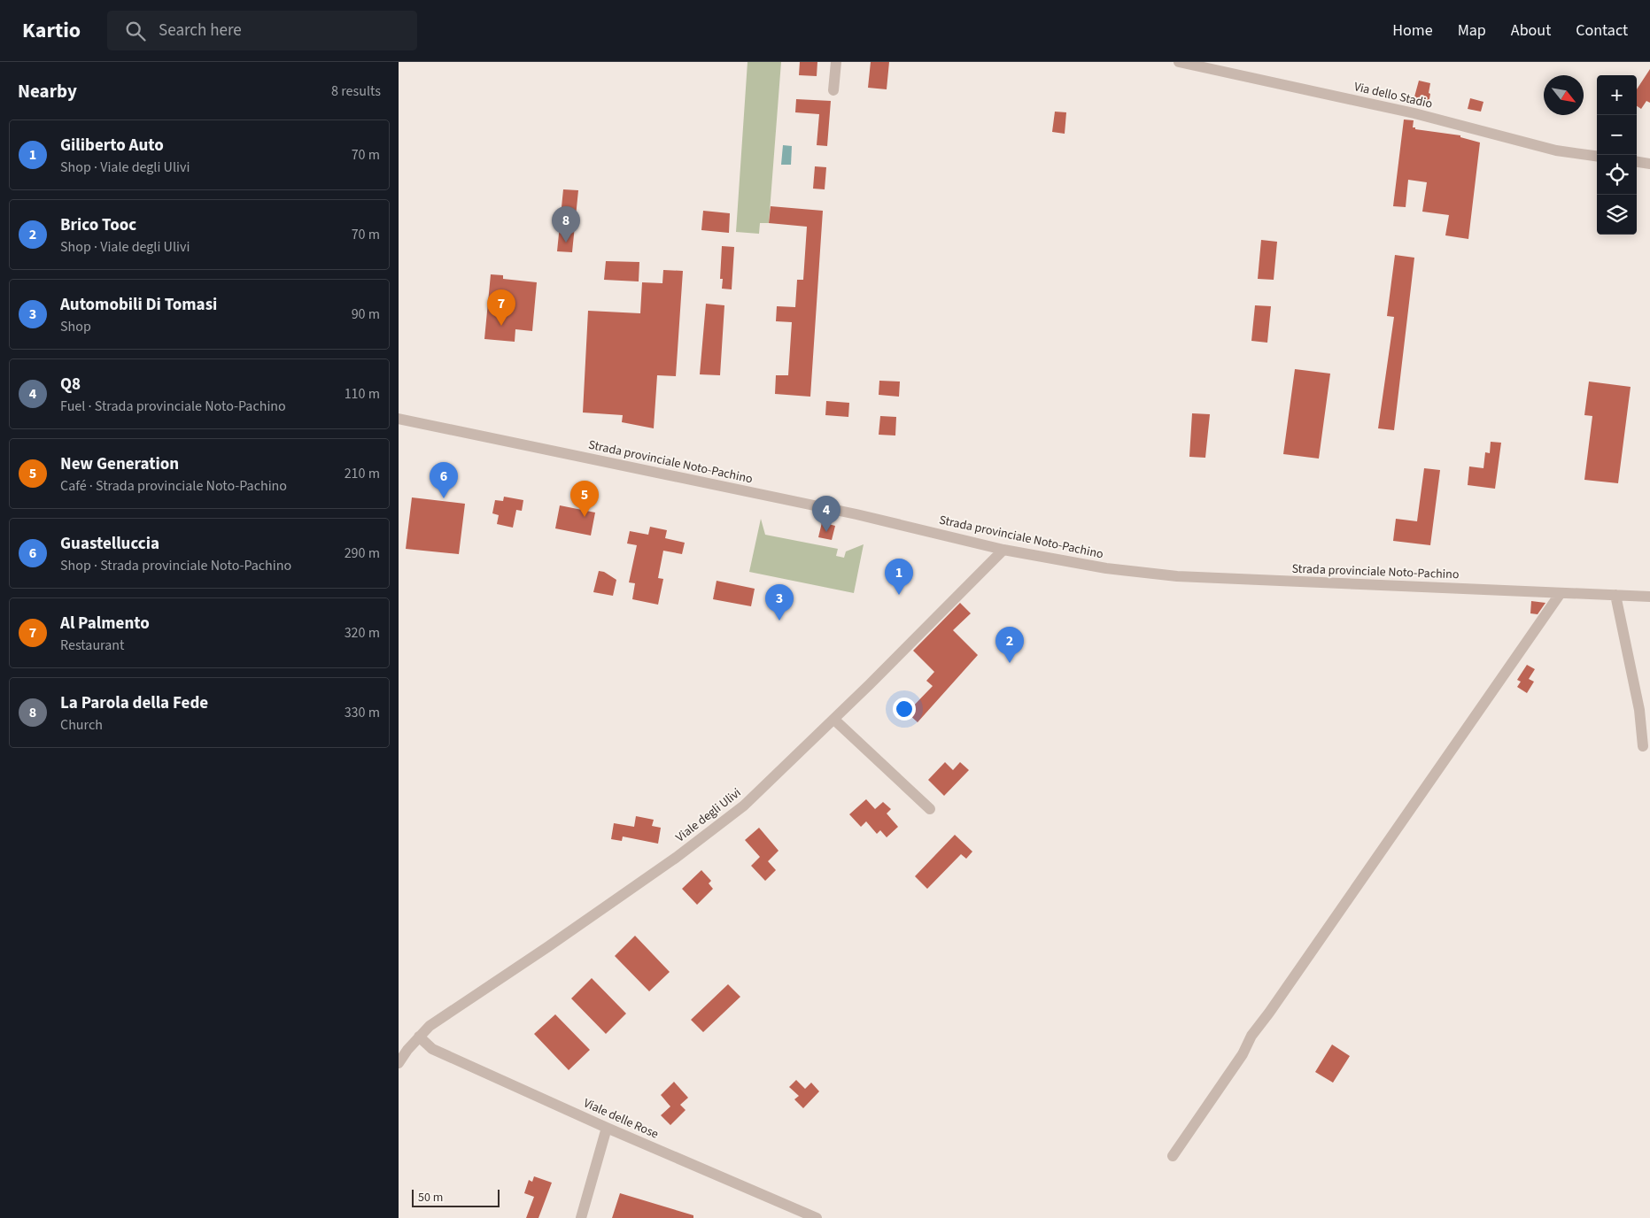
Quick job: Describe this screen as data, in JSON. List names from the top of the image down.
{
  "streets": {
    "street": [
      "Via dello Stadio",
      "Strada provinciale Noto-Pachino",
      "Viale degli Ulivi",
      "Viale delle Rose"
    ]
  },
  "crossings": [
    ["Strada provinciale Noto-Pachino", "Viale degli Ulivi"],
    ["Viale degli Ulivi", "Viale delle Rose"]
  ],
  "scale_bar": "50 m",
  "north": "bottom right",
  "page": {
    "header": "Kartio",
    "search": "Search here",
    "nav": [
      "Home",
      "Map",
      "About",
      "Contact"
    ],
    "heading": ["Nearby", "8 results"],
    "map_buttons": ["+", "−"],
    "list": [
      {
        "mark": "1",
        "name": "Giliberto Auto",
        "note": "Shop · Viale degli Ulivi",
        "value": "70 m"
      },
      {
        "mark": "2",
        "name": "Brico Tooc",
        "note": "Shop · Viale degli Ulivi",
        "value": "70 m"
      },
      {
        "mark": "3",
        "name": "Automobili Di Tomasi",
        "note": "Shop",
        "value": "90 m"
      },
      {
        "mark": "4",
        "name": "Q8",
        "note": "Fuel · Strada provinciale Noto-Pachino",
        "value": "110 m"
      },
      {
        "mark": "5",
        "name": "New Generation",
        "note": "Café · Strada provinciale Noto-Pachino",
        "value": "210 m"
      },
      {
        "mark": "6",
        "name": "Guastelluccia",
        "note": "Shop · Strada provinciale Noto-Pachino",
        "value": "290 m"
      },
      {
        "mark": "7",
        "name": "Al Palmento",
        "note": "Restaurant",
        "value": "320 m"
      },
      {
        "mark": "8",
        "name": "La Parola della Fede",
        "note": "Church",
        "value": "330 m"
      }
    ],
    "pins": [
      "8",
      "7",
      "6",
      "5",
      "4",
      "1",
      "3",
      "2"
    ],
    "scale": "50 m"
  }
}
